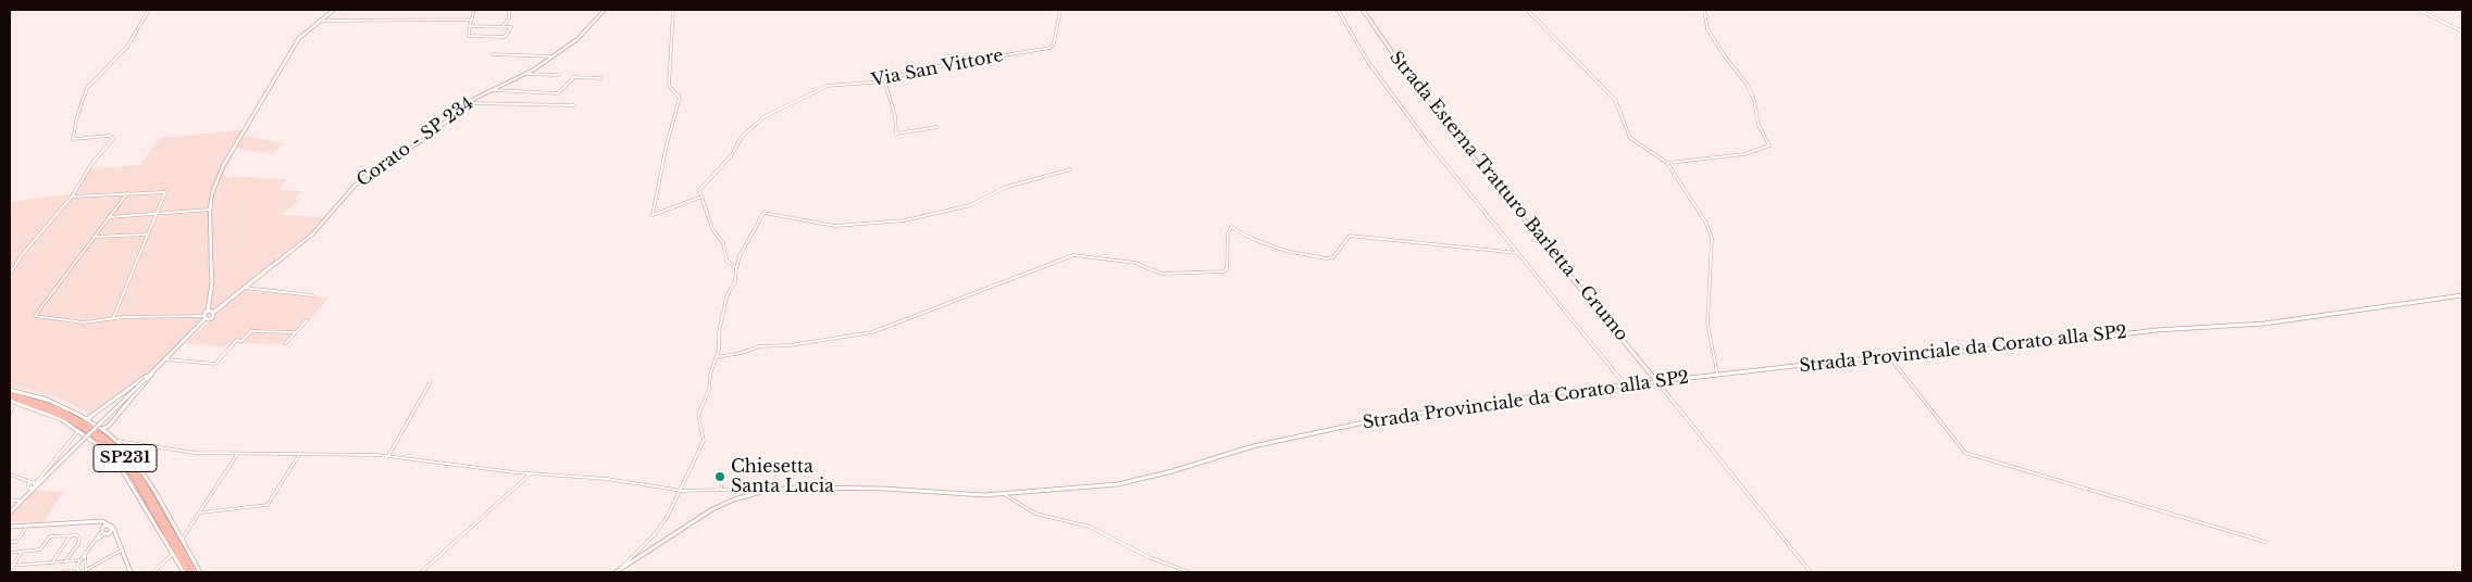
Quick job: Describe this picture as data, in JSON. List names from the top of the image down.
{
  "streets": {
    "highway": ["SP231"],
    "main road": ["Corato - SP 234", "Strada Esterna Tratturo Barletta - Grumo", "Strada Provinciale da Corato alla SP2"],
    "street": ["Via San Vittore"]
  },
  "crossings": [
    ["Strada Esterna Tratturo Barletta - Grumo", "Strada Provinciale da Corato alla SP2"]
  ],
  "places": ["Chiesetta Santa Lucia"]
}
